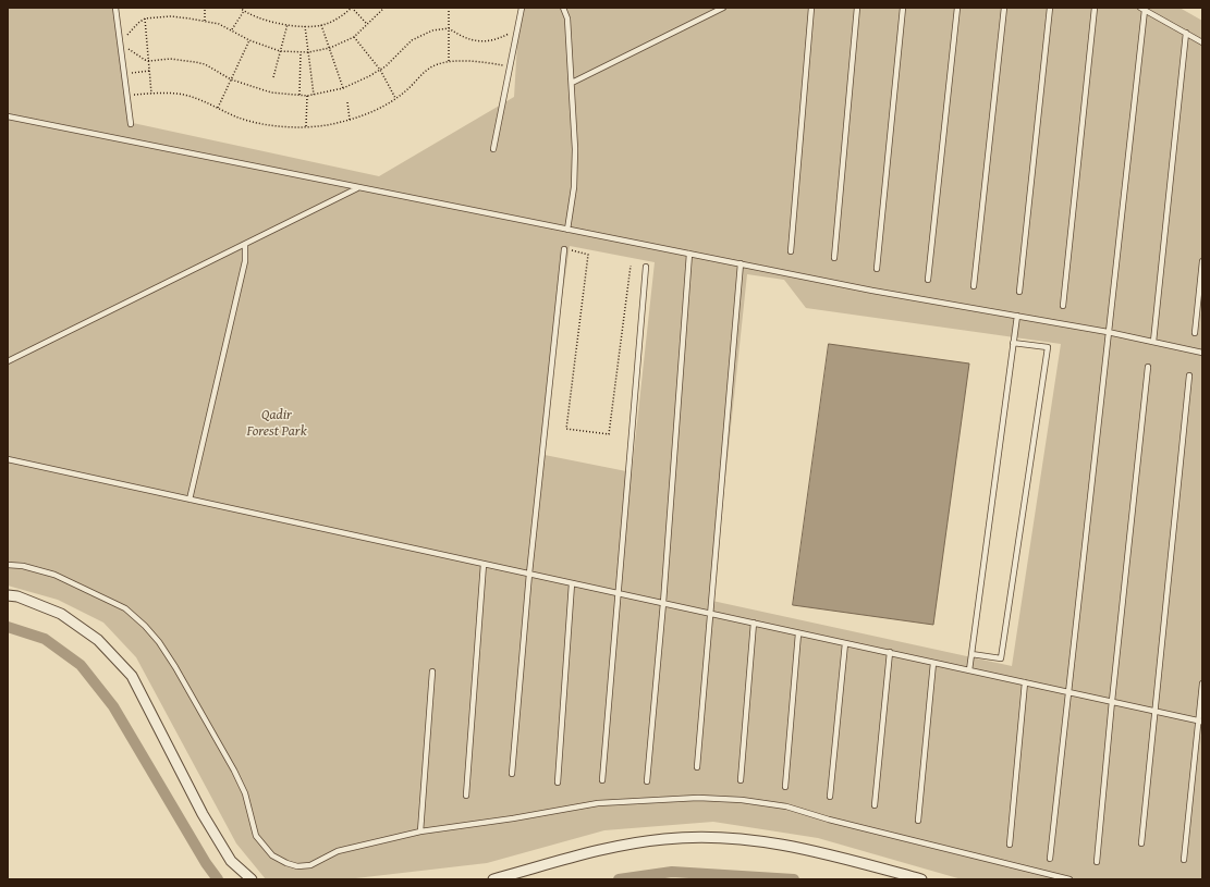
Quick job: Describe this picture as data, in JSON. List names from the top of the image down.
{
  "parks": ["Qadir Forest Park"]
}
